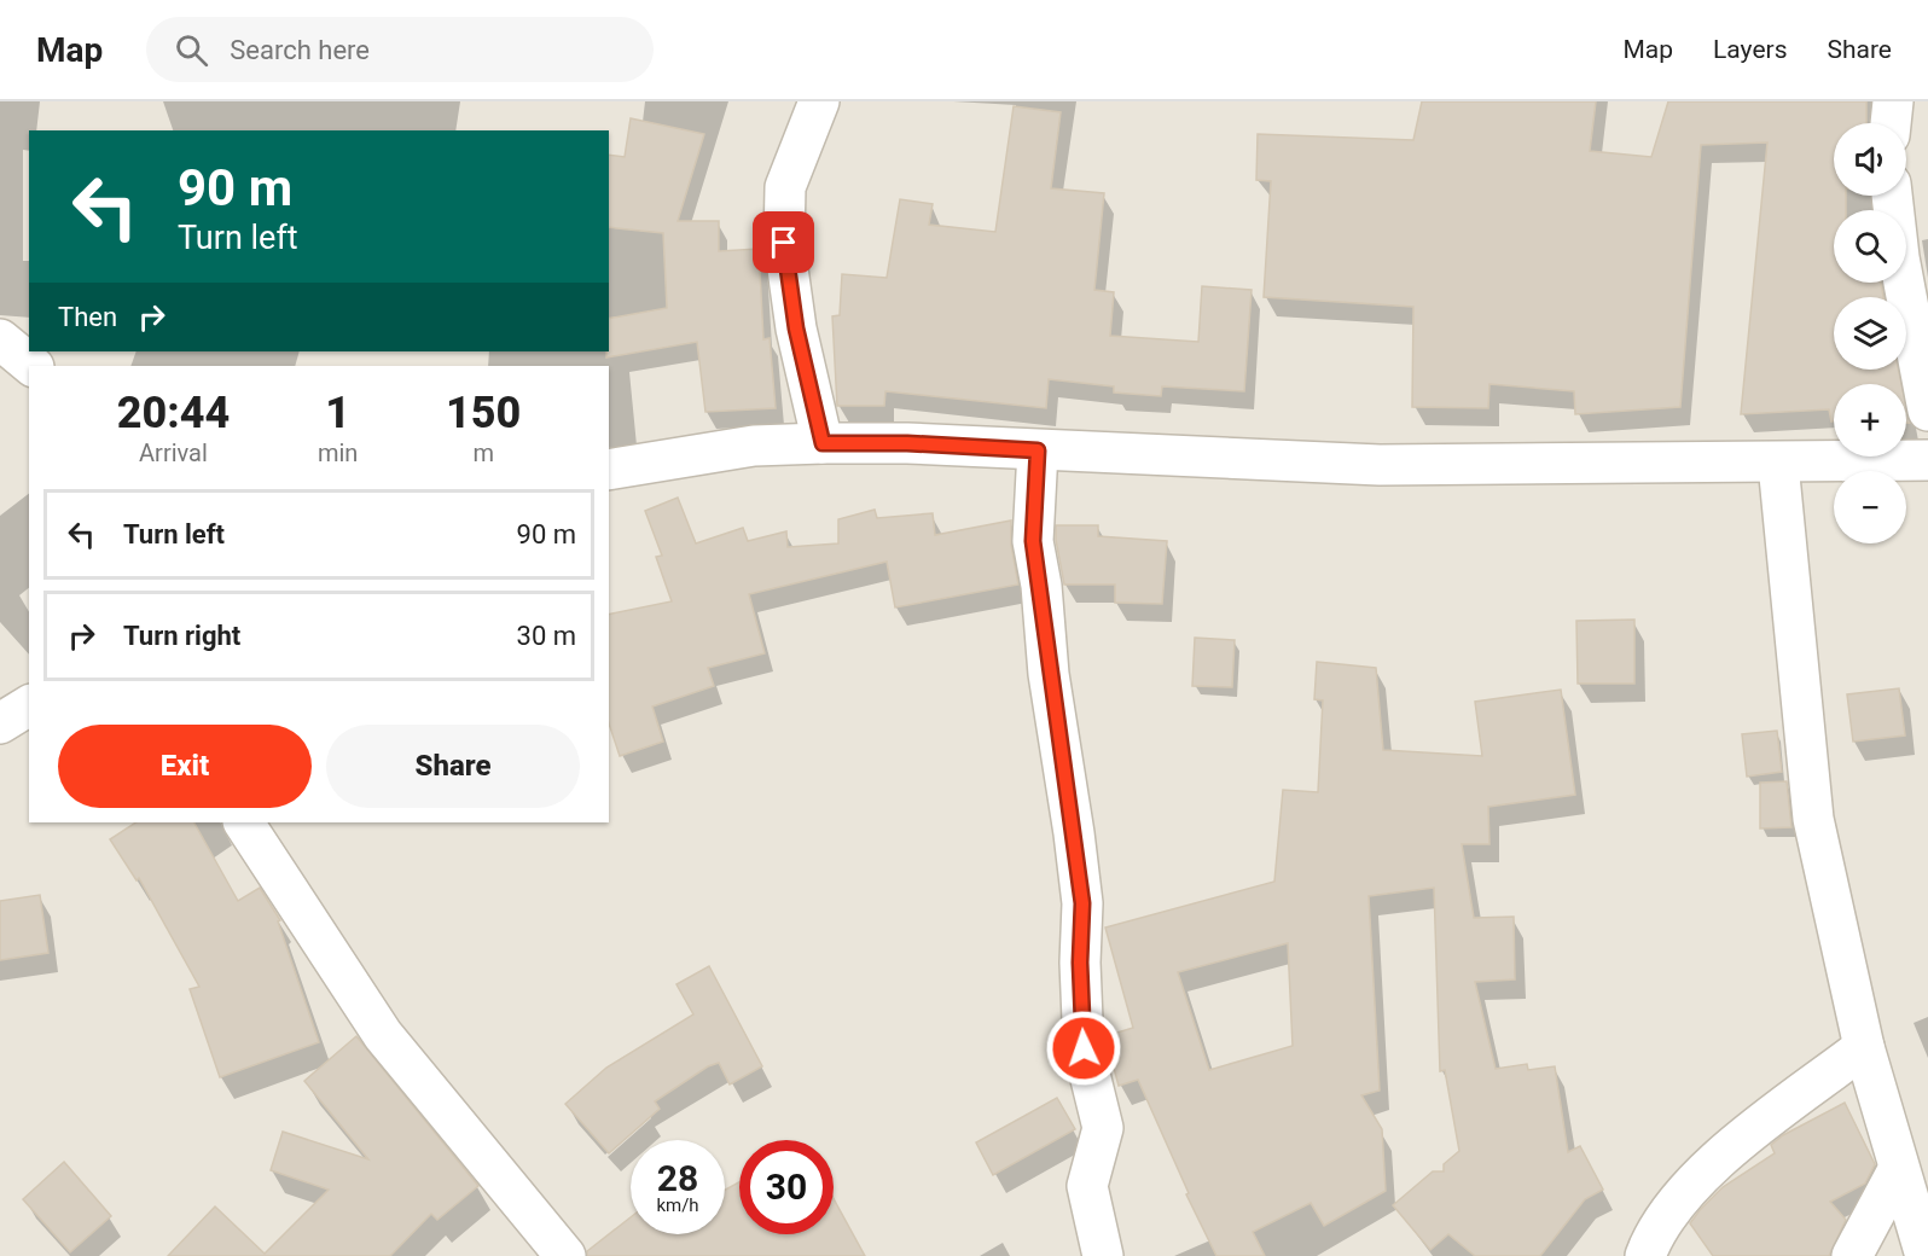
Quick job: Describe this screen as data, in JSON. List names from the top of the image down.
{
  "page": {
    "header": "Map",
    "search": "Search here",
    "nav": ["Map", "Layers", "Share"],
    "map_buttons": ["+", "−"],
    "turn": ["90 m", "Turn left"],
    "then": "Then",
    "eta": [
      "20:44",
      "Arrival",
      "1",
      "min",
      "150",
      "m"
    ],
    "list": [
      {
        "name": "Turn left",
        "value": "90 m"
      },
      {
        "name": "Turn right",
        "value": "30 m"
      }
    ],
    "buttons": ["Exit", "Share"],
    "speed": "28 km/h",
    "limit": "30"
  }
}
